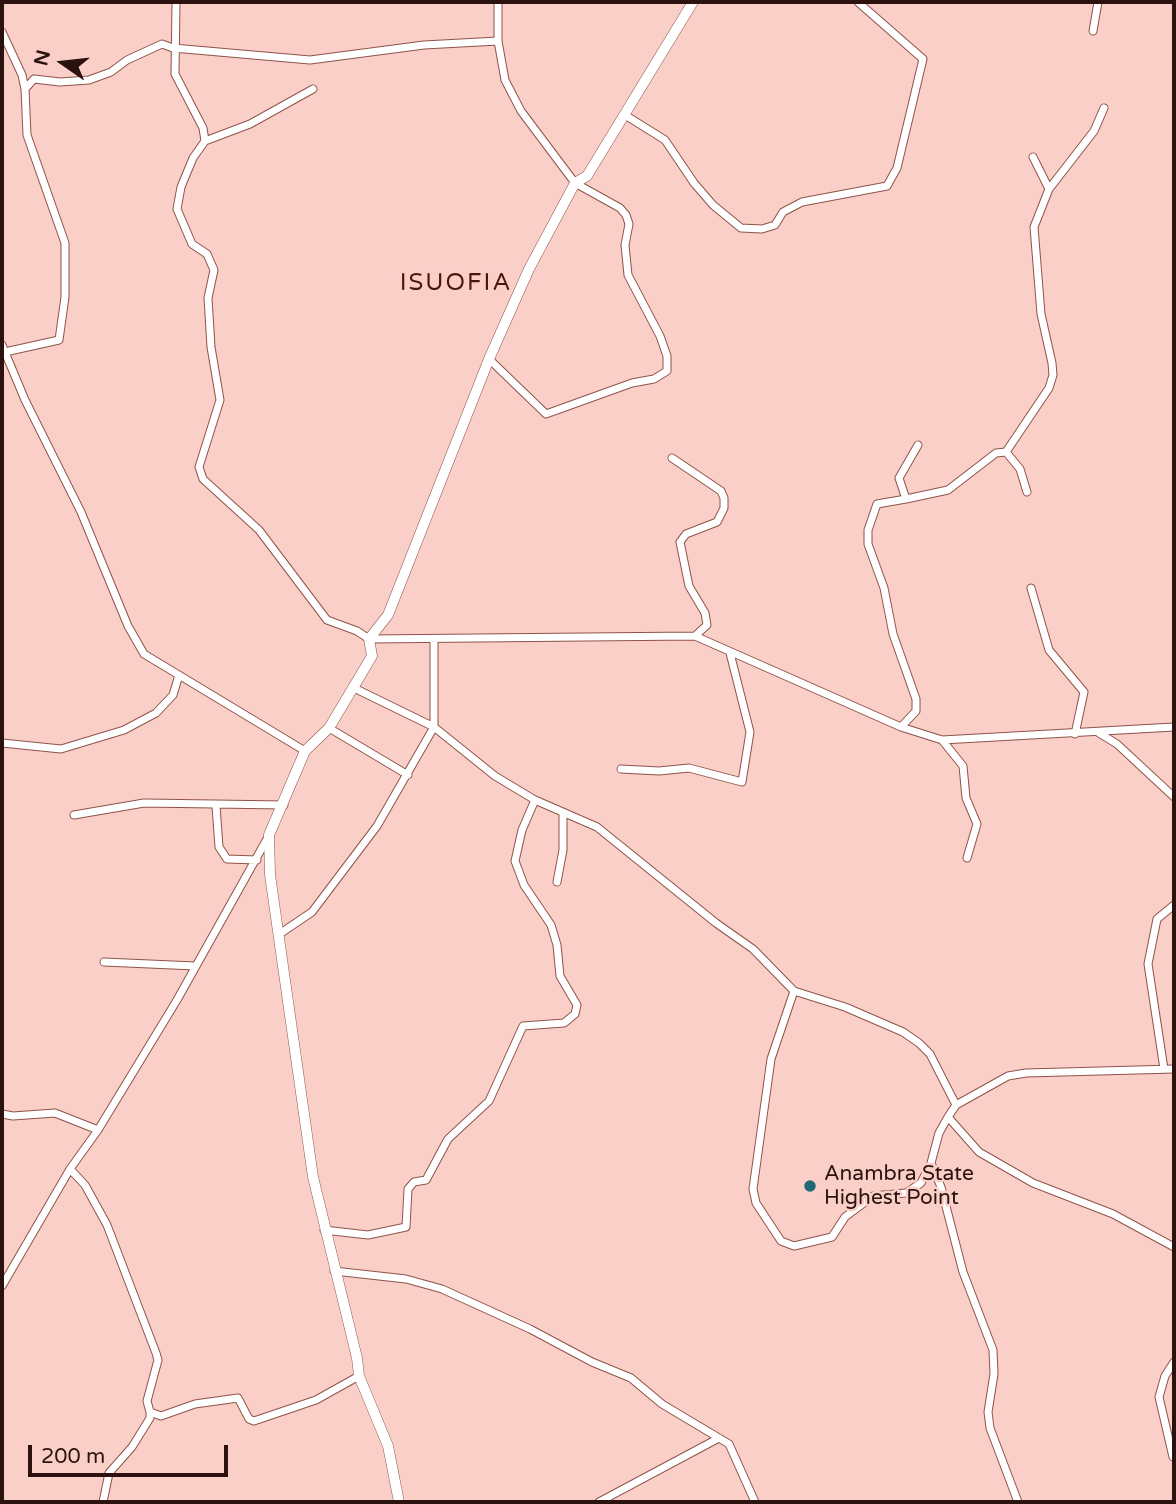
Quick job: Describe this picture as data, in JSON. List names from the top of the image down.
{
  "districts": ["ISUOFIA"],
  "places": ["Anambra State Highest Point"],
  "scale_bar": "200 m",
  "north": "left"
}
